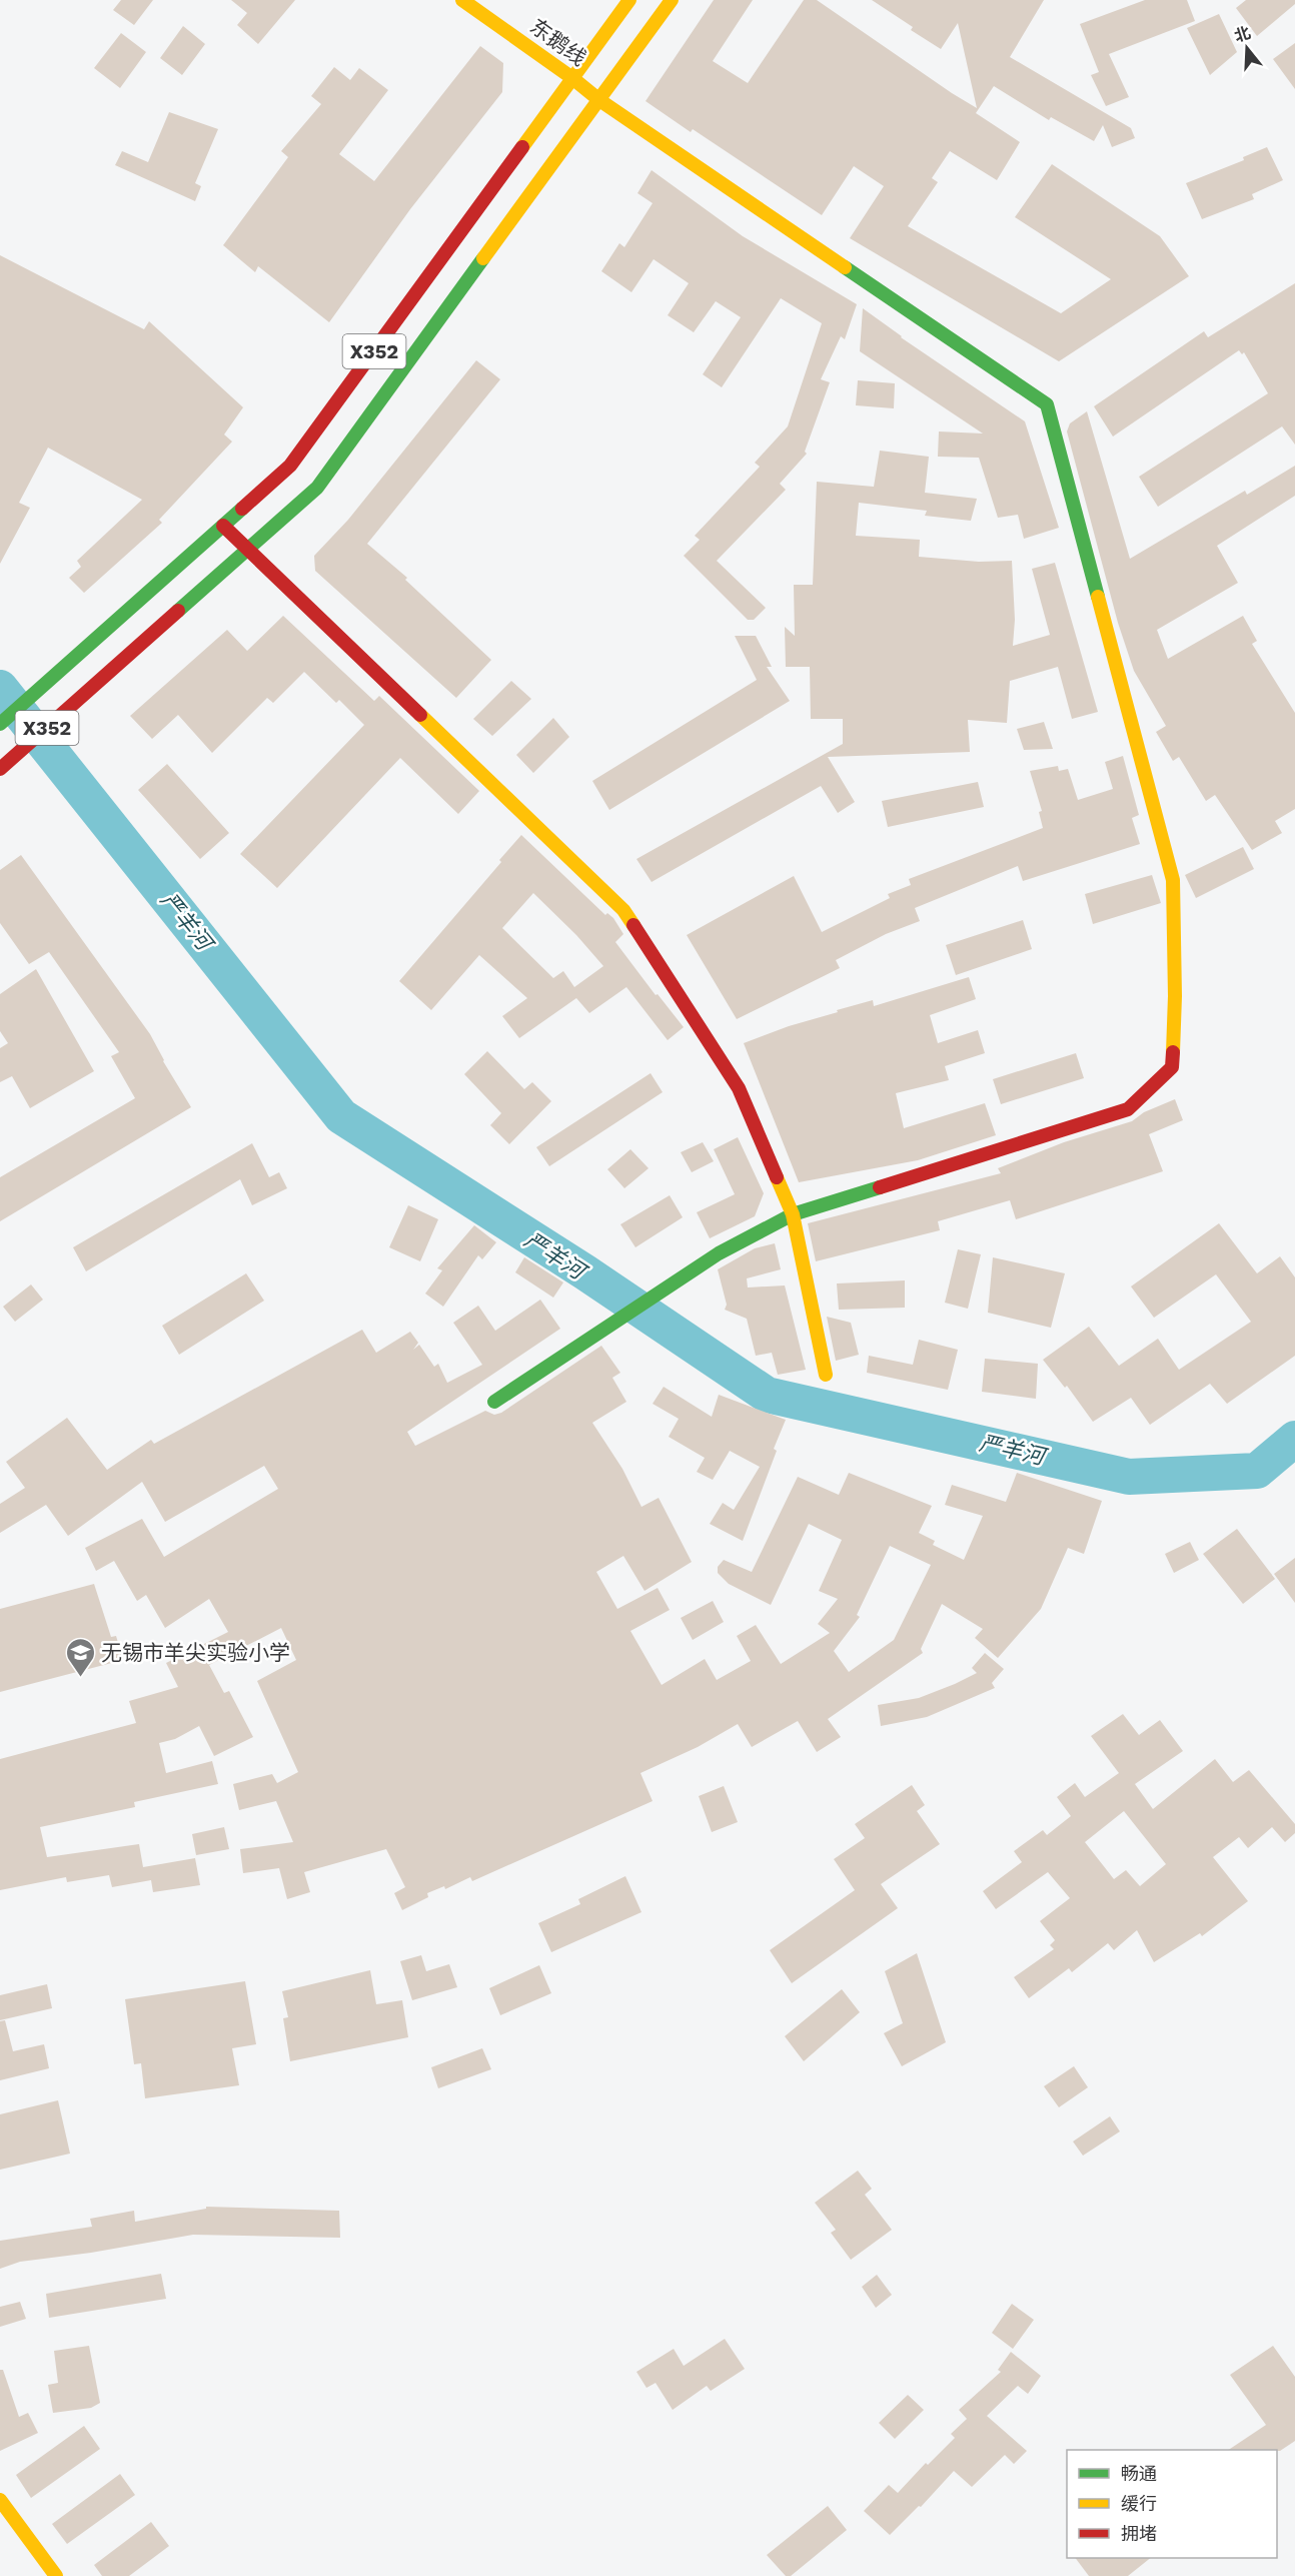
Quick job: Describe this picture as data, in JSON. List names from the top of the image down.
{
  "streets": {
    "street": ["东鹅线", "X352"]
  },
  "crossings": [
    ["东鹅线", "X352"]
  ],
  "water": ["严羊河"],
  "places": {
    "school or university": ["无锡市羊尖实验小学"]
  },
  "legend": ["畅通", "缓行", "拥堵"],
  "north": "top"
}
